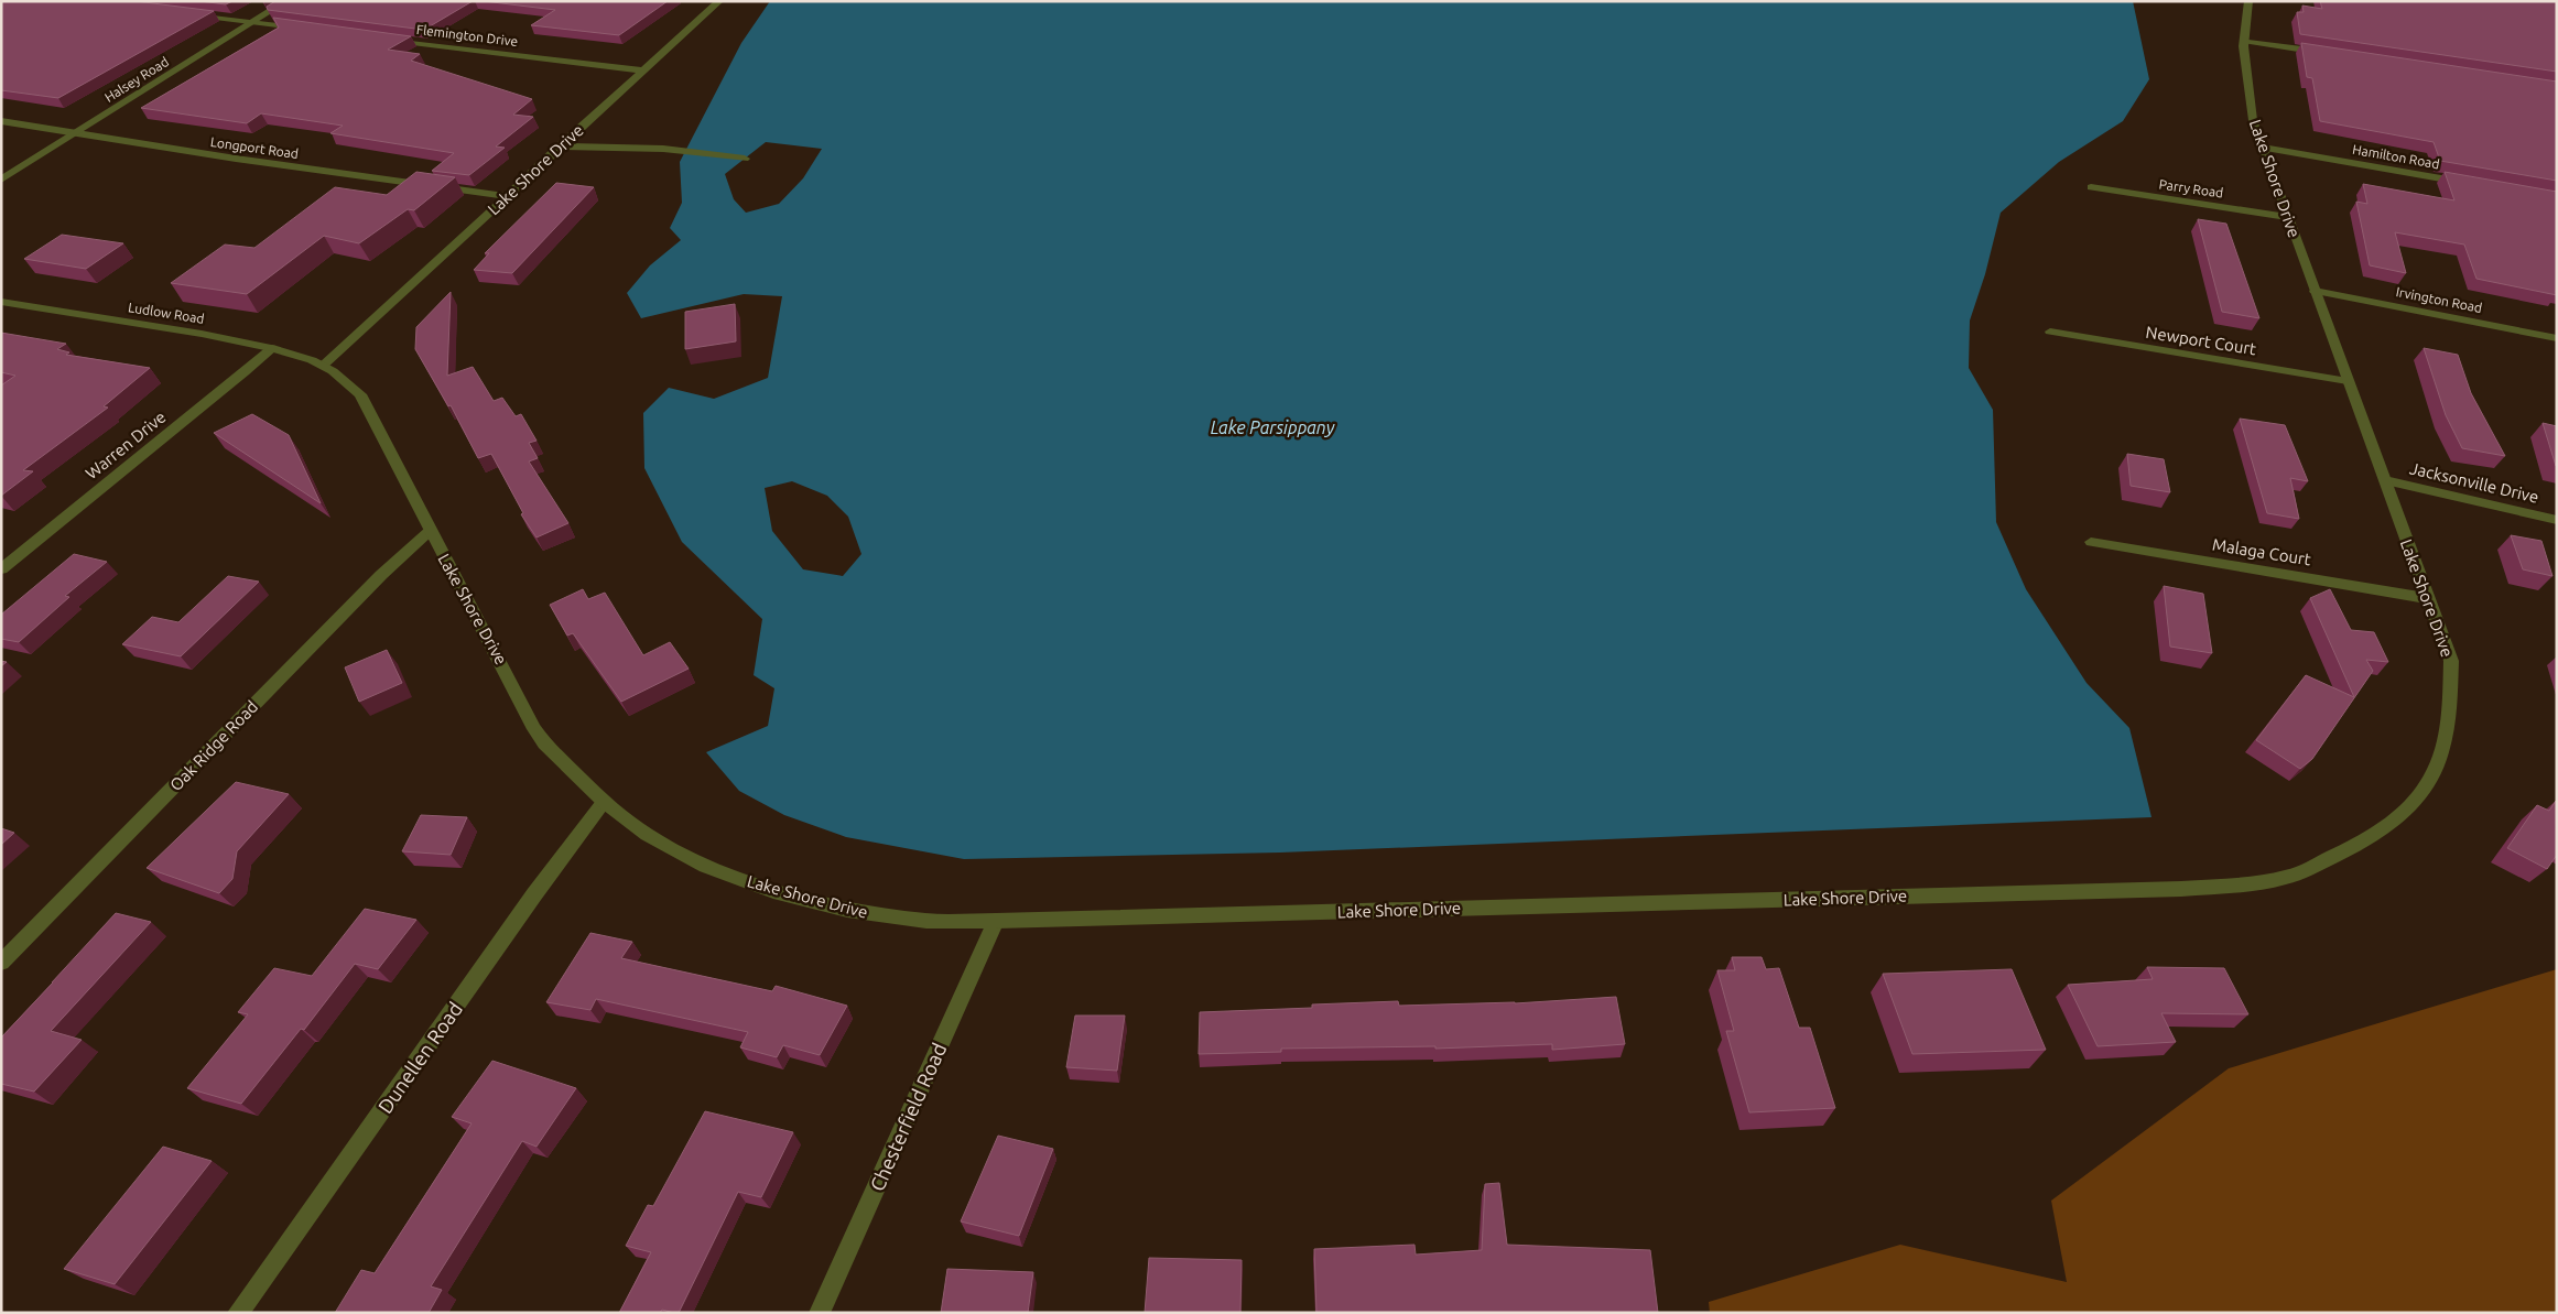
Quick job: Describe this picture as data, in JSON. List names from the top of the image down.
{
  "streets": {
    "street": [
      "Flemington Drive",
      "Halsey Road",
      "Longport Road",
      "Hamilton Road",
      "Lake Shore Drive",
      "Parry Road",
      "Irvington Road",
      "Ludlow Road",
      "Newport Court",
      "Warren Drive",
      "Jacksonville Drive",
      "Malaga Court",
      "Oak Ridge Road",
      "Dunellen Road",
      "Chesterfield Road"
    ]
  },
  "crossings": [
    ["Flemington Drive", "Lake Shore Drive"],
    ["Halsey Road", "Longport Road"],
    ["Longport Road", "Lake Shore Drive"],
    ["Hamilton Road", "Lake Shore Drive"],
    ["Lake Shore Drive", "Parry Road"],
    ["Lake Shore Drive", "Irvington Road"],
    ["Lake Shore Drive", "Ludlow Road"],
    ["Lake Shore Drive", "Newport Court"],
    ["Lake Shore Drive", "Jacksonville Drive"],
    ["Lake Shore Drive", "Malaga Court"],
    ["Lake Shore Drive", "Oak Ridge Road"],
    ["Lake Shore Drive", "Dunellen Road"],
    ["Lake Shore Drive", "Chesterfield Road"],
    ["Ludlow Road", "Warren Drive"]
  ],
  "water": ["Lake Parsippany"]
}
